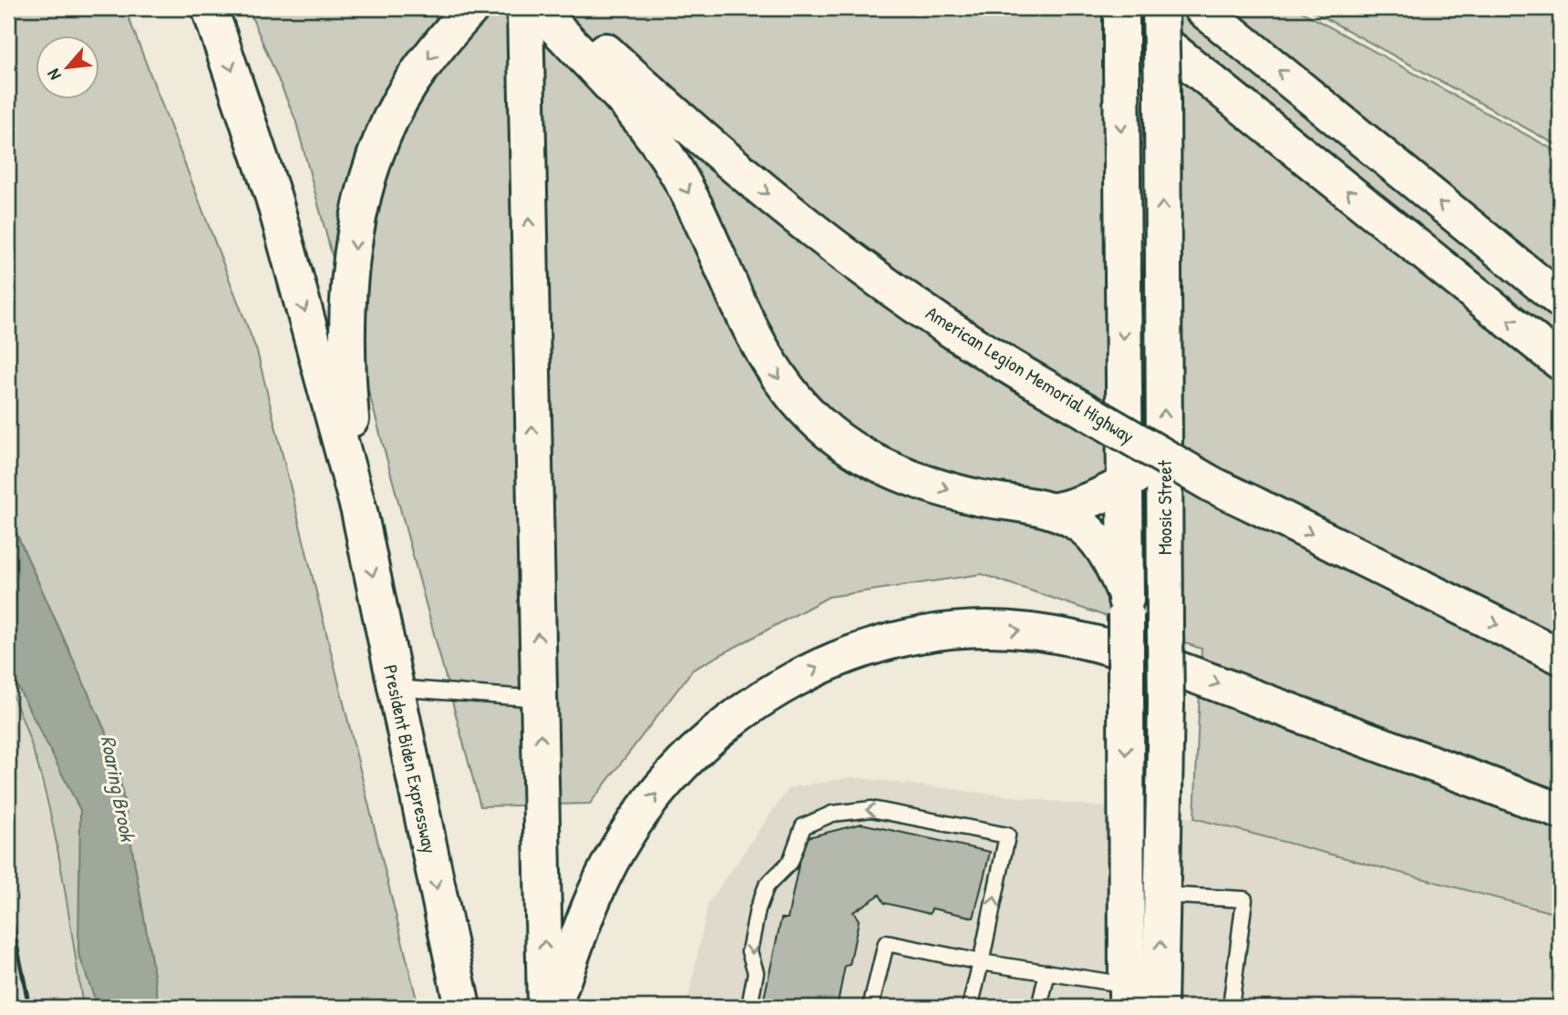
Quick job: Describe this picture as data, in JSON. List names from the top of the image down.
{
  "streets": {
    "main road": ["American Legion Memorial Highway", "Moosic Street", "President Biden Expressway"]
  },
  "water": ["Roaring Brook"],
  "north": "bottom left"
}
